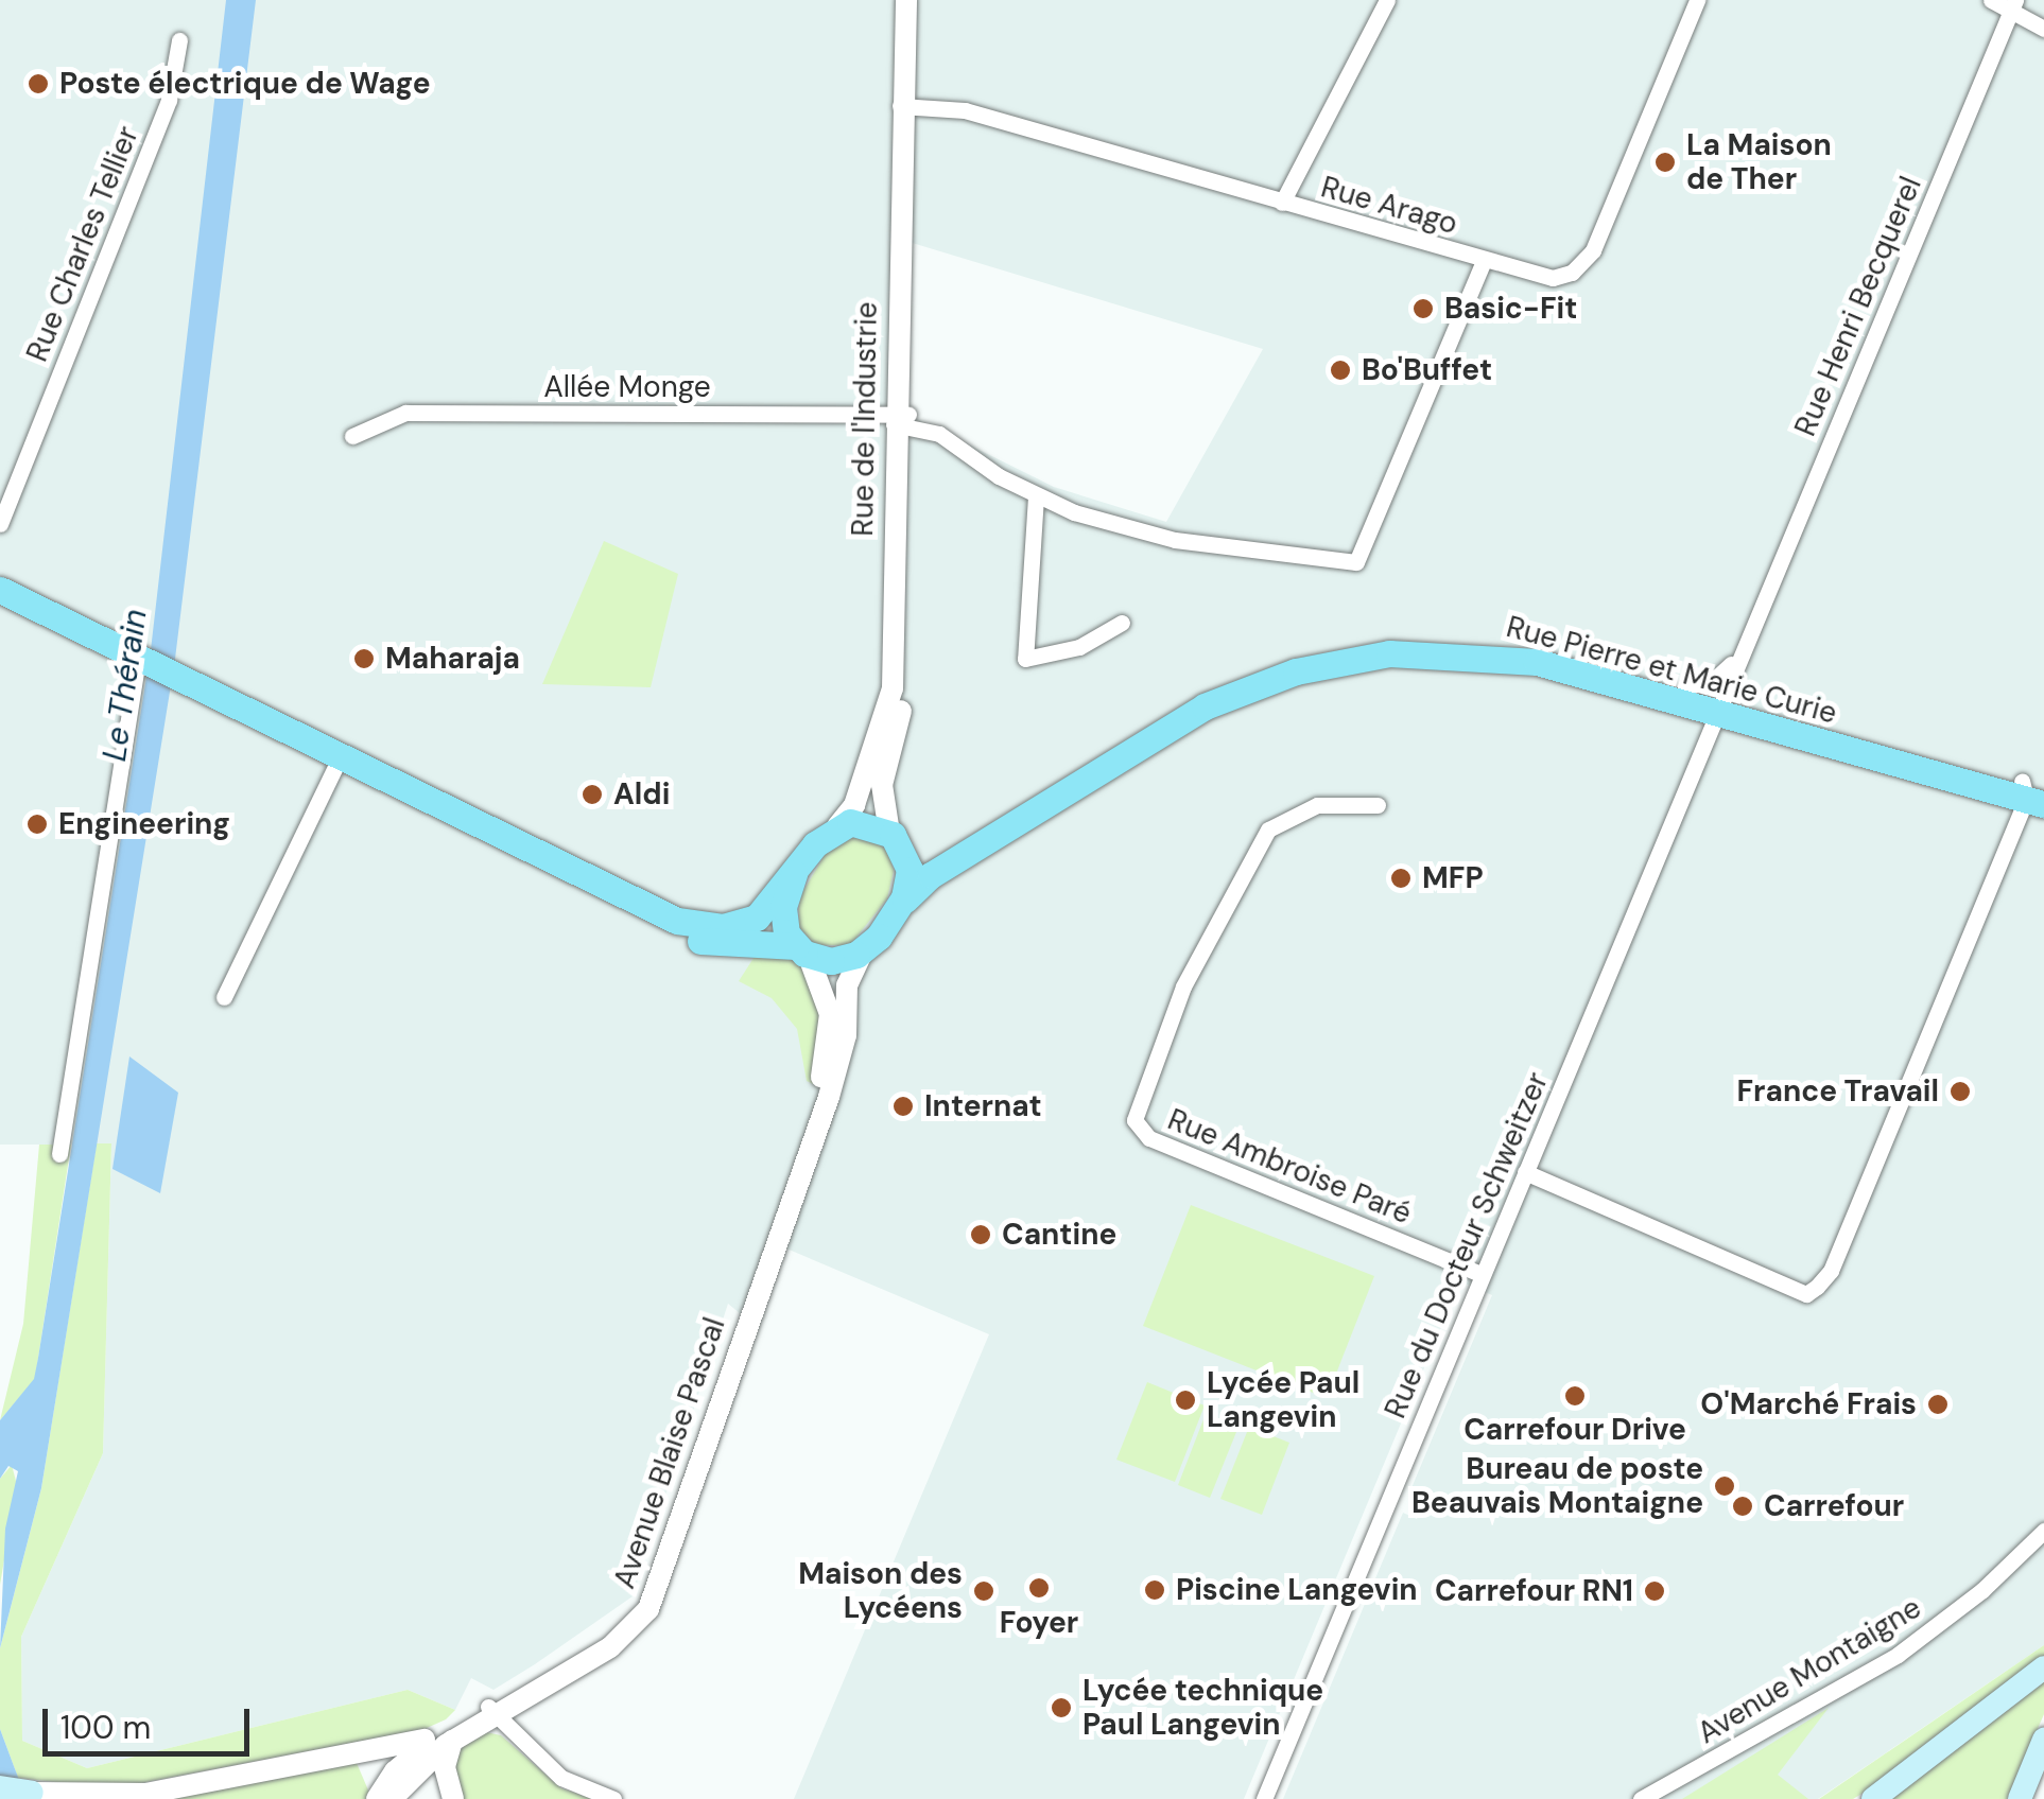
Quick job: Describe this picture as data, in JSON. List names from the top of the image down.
{
  "streets": {
    "main road": ["Rue Pierre et Marie Curie", "Avenue Blaise Pascal"],
    "street": [
      "Rue Arago",
      "Rue Charles Tellier",
      "Rue Henri Becquerel",
      "Allée Monge",
      "Rue de l'Industrie",
      "Rue Ambroise Paré",
      "Rue du Docteur Schweitzer",
      "Avenue Montaigne"
    ]
  },
  "crossings": [
    ["Rue Arago", "Rue de l'Industrie"],
    ["Rue Henri Becquerel", "Rue Pierre et Marie Curie"],
    ["Rue Henri Becquerel", "Rue du Docteur Schweitzer"],
    ["Allée Monge", "Rue de l'Industrie"],
    ["Rue de l'Industrie", "Rue Pierre et Marie Curie"],
    ["Rue de l'Industrie", "Avenue Blaise Pascal"],
    ["Rue Pierre et Marie Curie", "Rue du Docteur Schweitzer"],
    ["Rue Pierre et Marie Curie", "Avenue Blaise Pascal"],
    ["Rue Ambroise Paré", "Rue du Docteur Schweitzer"]
  ],
  "water": ["Le Thérain"],
  "places": [
    "Poste électrique de Wage",
    "La Maison de Ther",
    "Basic-Fit",
    "Bo'Buffet",
    "Maharaja",
    "Aldi",
    "Engineering",
    "MFP",
    "France Travail",
    "Internat",
    "Cantine",
    "Carrefour Drive",
    "Lycée Paul Langevin",
    "O'Marché Frais",
    "Bureau de poste Beauvais Montaigne",
    "Carrefour",
    "Foyer",
    "Piscine Langevin",
    "Maison des Lycéens",
    "Carrefour RN1",
    "Lycée technique Paul Langevin"
  ],
  "scale_bar": "100 m"
}
